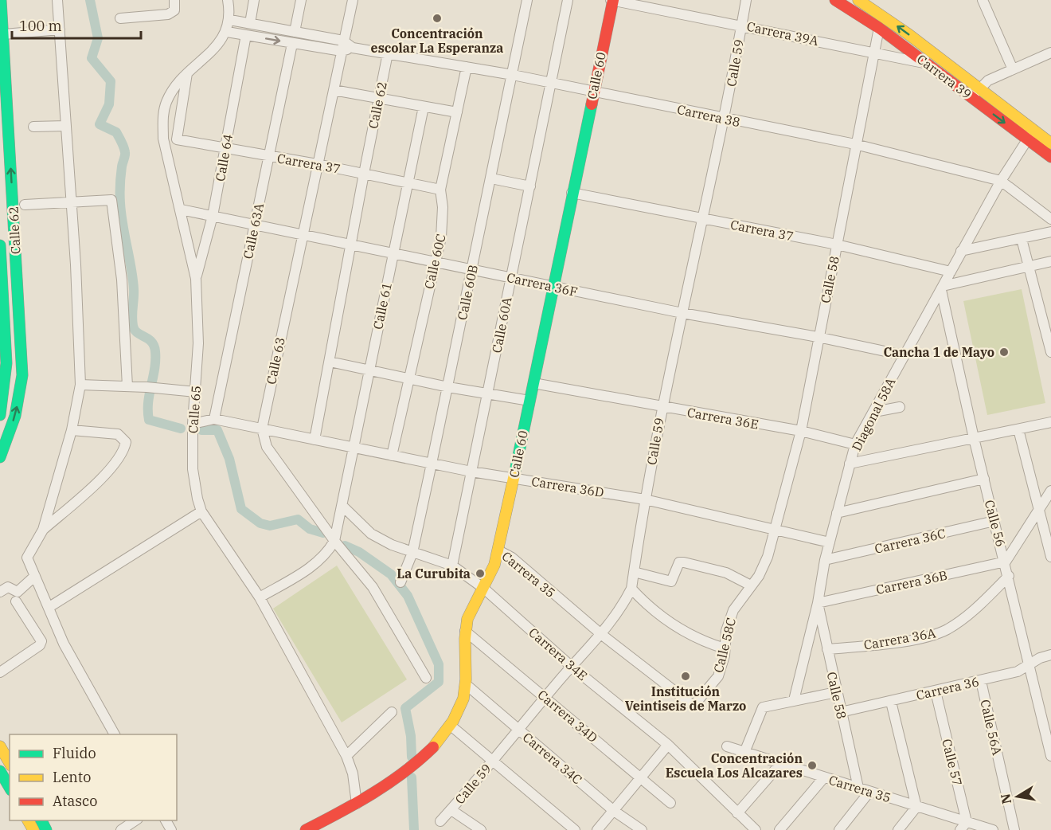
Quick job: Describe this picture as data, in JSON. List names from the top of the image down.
{
  "streets": {
    "main road": ["Calle 60", "Carrera 39", "Calle 62"],
    "street": [
      "Carrera 39A",
      "Calle 59",
      "Carrera 38",
      "Calle 64",
      "Carrera 37",
      "Calle 63A",
      "Calle 60C",
      "Calle 58",
      "Carrera 36F",
      "Calle 60B",
      "Calle 61",
      "Calle 60A",
      "Calle 63",
      "Calle 65",
      "Diagonal 58A",
      "Carrera 36E",
      "Carrera 36D",
      "Calle 56",
      "Carrera 36C",
      "Carrera 35",
      "Carrera 36B",
      "Carrera 36A",
      "Calle 58C",
      "Carrera 34E",
      "Carrera 36",
      "Carrera 34D",
      "Calle 56A",
      "Carrera 34C",
      "Calle 57"
    ]
  },
  "crossings": [
    ["Carrera 39A", "Calle 59"],
    ["Carrera 39A", "Calle 60"],
    ["Carrera 39A", "Carrera 39"],
    ["Carrera 39A", "Calle 58"],
    ["Calle 59", "Carrera 38"],
    ["Calle 59", "Carrera 37"],
    ["Calle 59", "Carrera 36F"],
    ["Calle 59", "Carrera 36E"],
    ["Calle 59", "Carrera 36D"],
    ["Calle 59", "Carrera 35"],
    ["Calle 59", "Carrera 34E"],
    ["Calle 59", "Carrera 34D"],
    ["Calle 59", "Carrera 34C"],
    ["Calle 60", "Carrera 38"],
    ["Calle 60", "Carrera 37"],
    ["Calle 60", "Carrera 36F"],
    ["Calle 60", "Calle 65"],
    ["Calle 60", "Carrera 36E"],
    ["Calle 60", "Carrera 36D"],
    ["Calle 60", "Carrera 35"],
    ["Calle 60", "Carrera 34E"],
    ["Calle 60", "Carrera 34D"],
    ["Calle 60", "Carrera 34C"],
    ["Carrera 39", "Calle 58"],
    ["Carrera 39", "Diagonal 58A"],
    ["Calle 62", "Carrera 38"],
    ["Calle 62", "Carrera 37"],
    ["Calle 62", "Carrera 36F"],
    ["Calle 62", "Carrera 36D"],
    ["Carrera 38", "Calle 64"],
    ["Carrera 38", "Calle 63A"],
    ["Carrera 38", "Calle 60C"],
    ["Carrera 38", "Calle 58"],
    ["Carrera 38", "Calle 60B"],
    ["Carrera 38", "Calle 60A"],
    ["Carrera 38", "Calle 63"],
    ["Carrera 38", "Calle 65"],
    ["Carrera 38", "Diagonal 58A"],
    ["Calle 64", "Carrera 37"],
    ["Calle 64", "Carrera 36F"],
    ["Calle 64", "Calle 65"],
    ["Carrera 37", "Calle 63A"],
    ["Carrera 37", "Calle 60C"],
    ["Carrera 37", "Calle 58"],
    ["Carrera 37", "Calle 61"],
    ["Carrera 37", "Calle 63"],
    ["Carrera 37", "Calle 65"],
    ["Carrera 37", "Diagonal 58A"],
    ["Calle 63A", "Carrera 36F"],
    ["Calle 63A", "Carrera 36D"],
    ["Calle 60C", "Carrera 36F"],
    ["Calle 60C", "Carrera 36D"],
    ["Calle 58", "Carrera 36F"],
    ["Calle 58", "Diagonal 58A"],
    ["Calle 58", "Carrera 36E"],
    ["Calle 58", "Carrera 36D"],
    ["Calle 58", "Carrera 35"],
    ["Calle 58", "Carrera 36B"],
    ["Calle 58", "Carrera 36A"],
    ["Calle 58", "Calle 58C"],
    ["Calle 58", "Carrera 36"],
    ["Carrera 36F", "Calle 60B"],
    ["Carrera 36F", "Calle 61"],
    ["Carrera 36F", "Calle 60A"],
    ["Carrera 36F", "Calle 63"],
    ["Carrera 36F", "Calle 65"],
    ["Carrera 36F", "Diagonal 58A"],
    ["Calle 60B", "Carrera 36D"],
    ["Calle 60B", "Carrera 34E"],
    ["Calle 61", "Carrera 36D"],
    ["Calle 61", "Carrera 34E"],
    ["Calle 60A", "Carrera 36D"],
    ["Calle 60A", "Carrera 34E"],
    ["Calle 63", "Carrera 36D"],
    ["Calle 65", "Carrera 36D"],
    ["Diagonal 58A", "Carrera 36E"],
    ["Diagonal 58A", "Carrera 36D"],
    ["Diagonal 58A", "Calle 56"],
    ["Diagonal 58A", "Carrera 36C"],
    ["Diagonal 58A", "Carrera 36B"],
    ["Carrera 36D", "Calle 58C"],
    ["Calle 56", "Carrera 36C"],
    ["Calle 56", "Carrera 36B"],
    ["Calle 56", "Carrera 36A"],
    ["Calle 56", "Carrera 36"],
    ["Carrera 35", "Calle 58C"],
    ["Carrera 35", "Calle 57"],
    ["Carrera 36", "Calle 56A"],
    ["Carrera 36", "Calle 57"]
  ],
  "places": [
    "Concentración escolar La Esperanza",
    "Cancha 1 de Mayo",
    "La Curubita",
    "Institución Veintiseis de Marzo",
    "Concentración Escuela Los Alcazares"
  ],
  "legend": ["Fluido", "Lento", "Atasco"],
  "scale_bar": "100 m",
  "north": "left"
}
